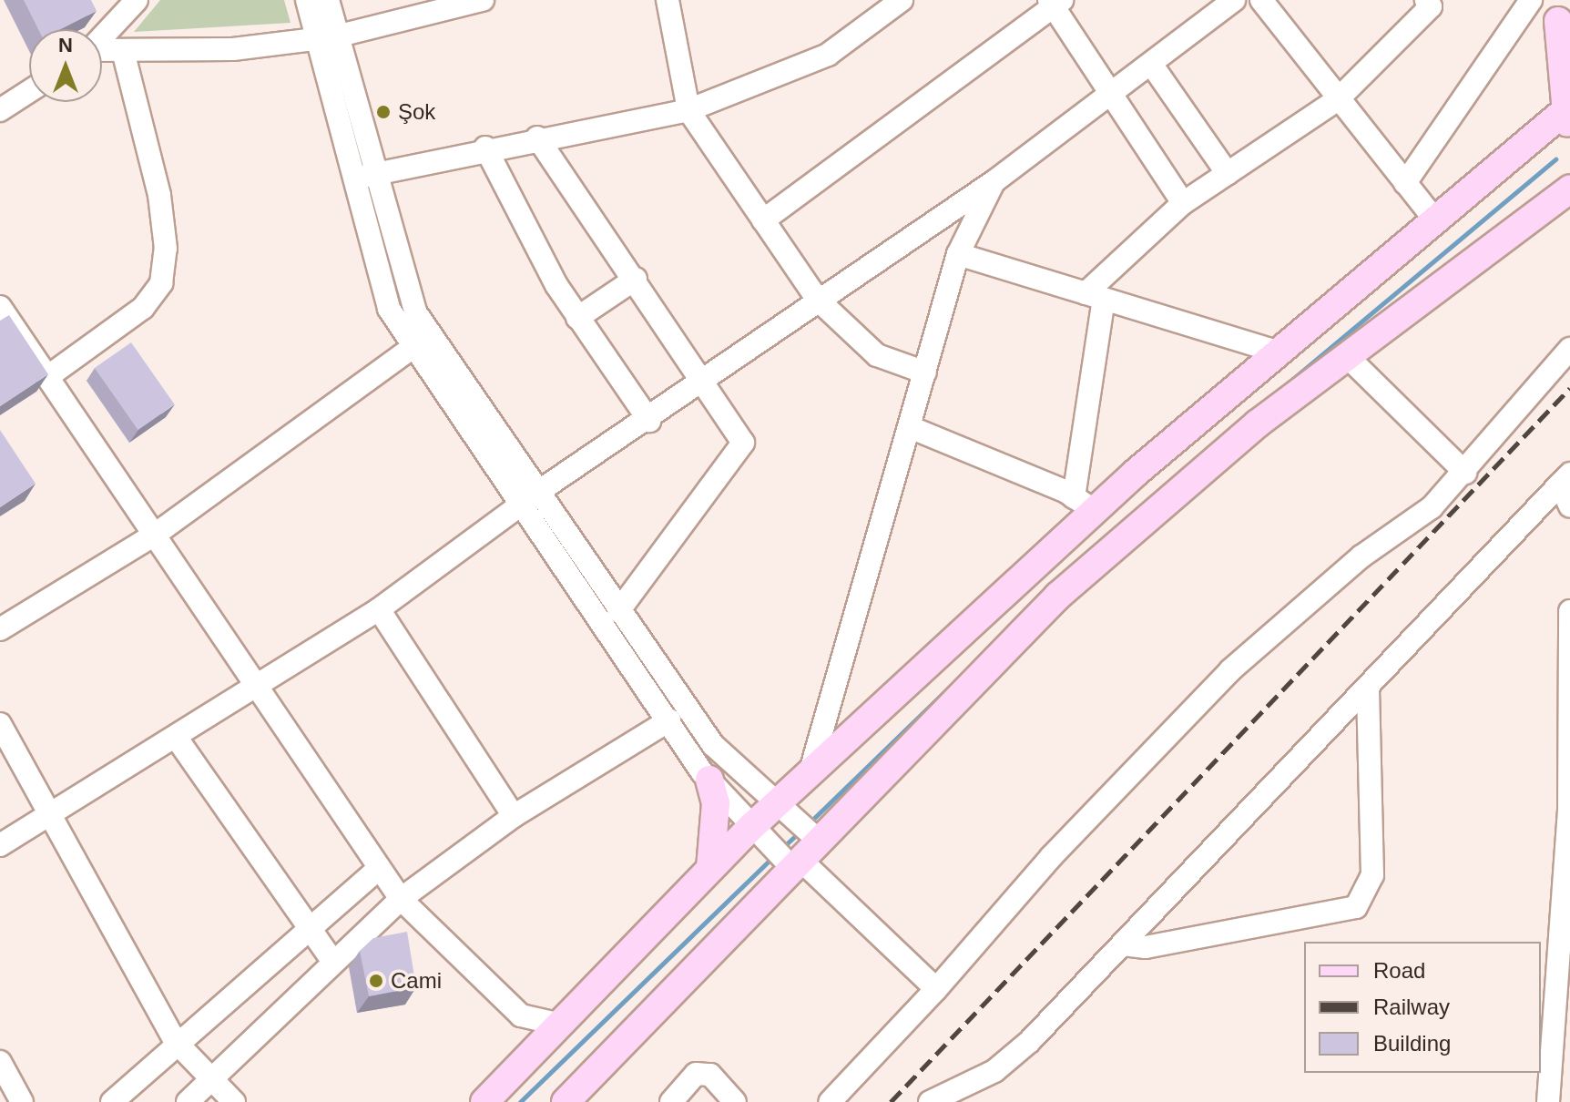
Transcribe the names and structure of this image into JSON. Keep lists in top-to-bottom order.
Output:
{
  "places": ["Şok", "Cami"],
  "legend": ["Road", "Railway", "Building"],
  "north": "top"
}
